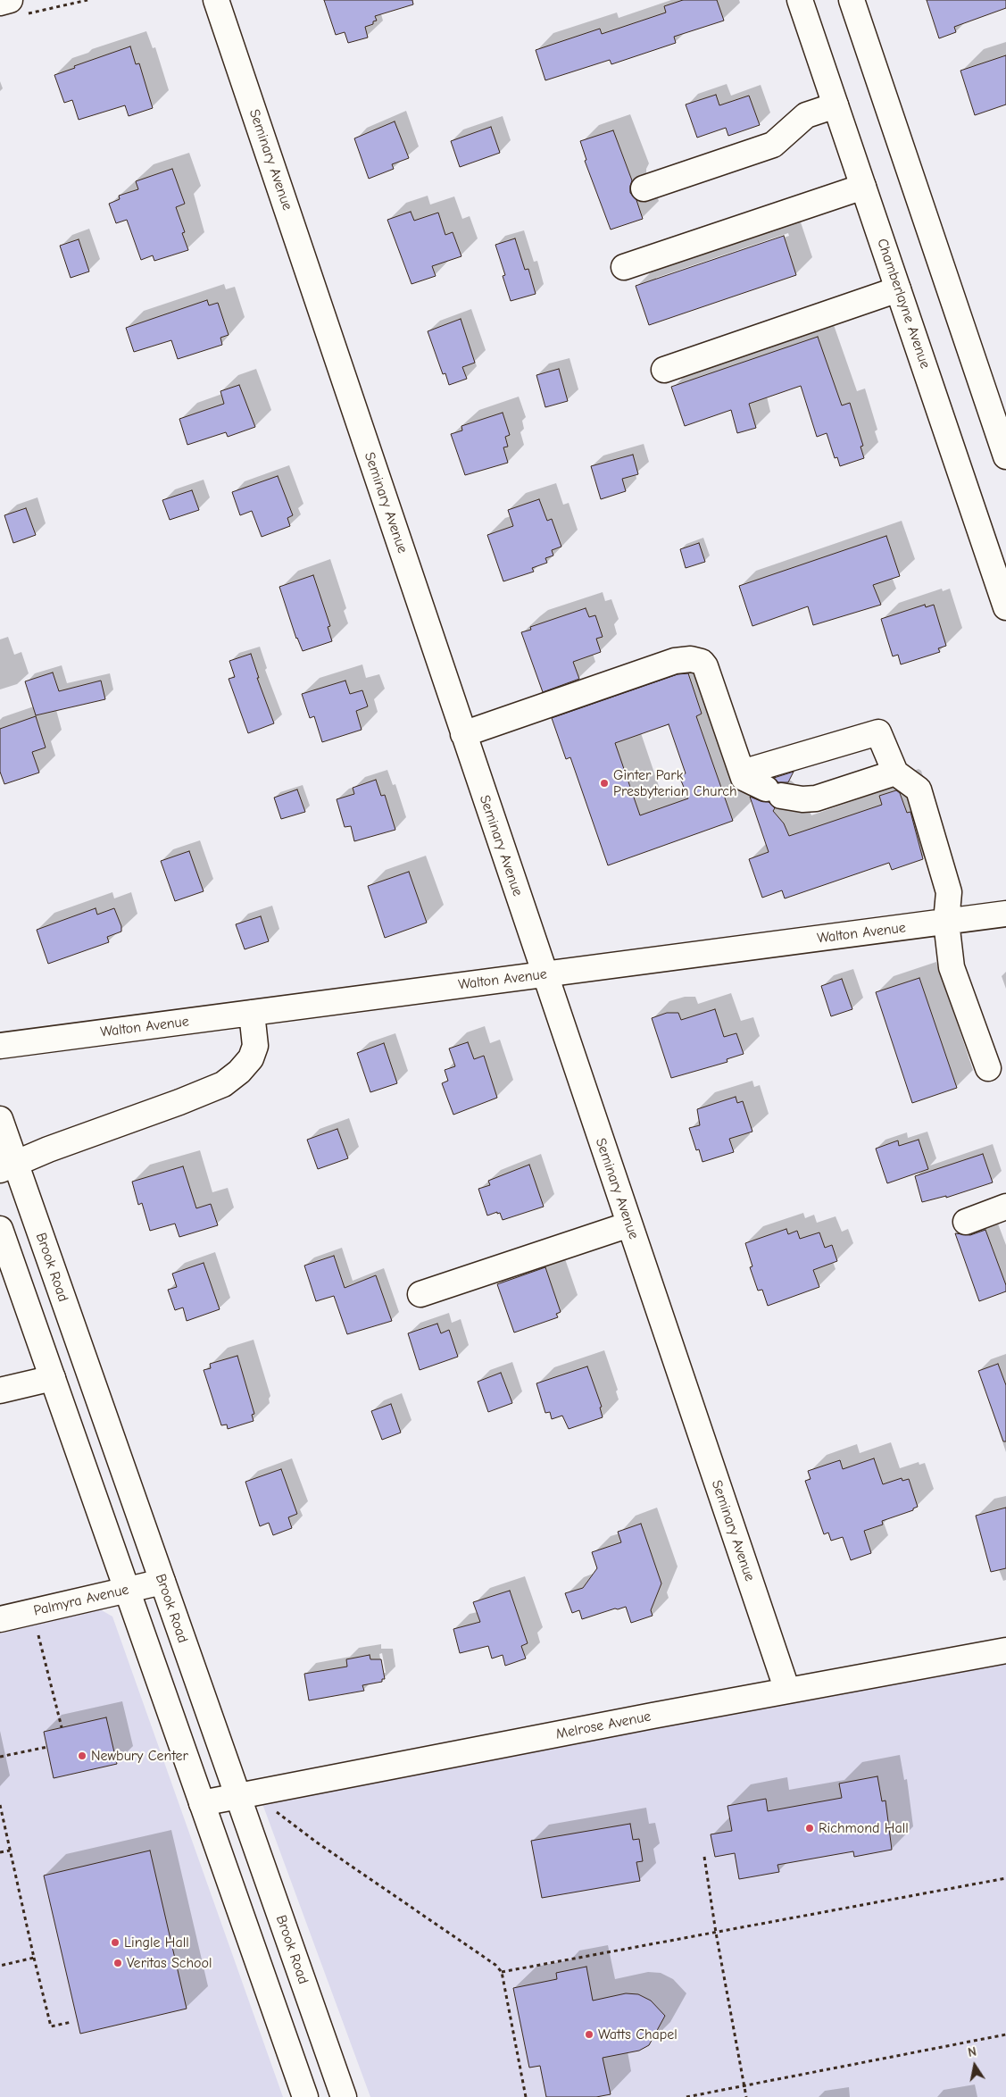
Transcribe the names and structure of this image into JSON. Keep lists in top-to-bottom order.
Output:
{
  "streets": {
    "street": [
      "Seminary Avenue",
      "Chamberlayne Avenue",
      "Walton Avenue",
      "Brook Road",
      "Palmyra Avenue",
      "Melrose Avenue"
    ]
  },
  "crossings": [
    ["Seminary Avenue", "Walton Avenue"],
    ["Seminary Avenue", "Melrose Avenue"],
    ["Brook Road", "Palmyra Avenue"],
    ["Brook Road", "Melrose Avenue"]
  ],
  "places": [
    "Ginter Park Presbyterian Church",
    "Newbury Center",
    "Richmond Hall",
    "Lingle Hall",
    "Veritas School",
    "Watts Chapel"
  ],
  "north": "top"
}
